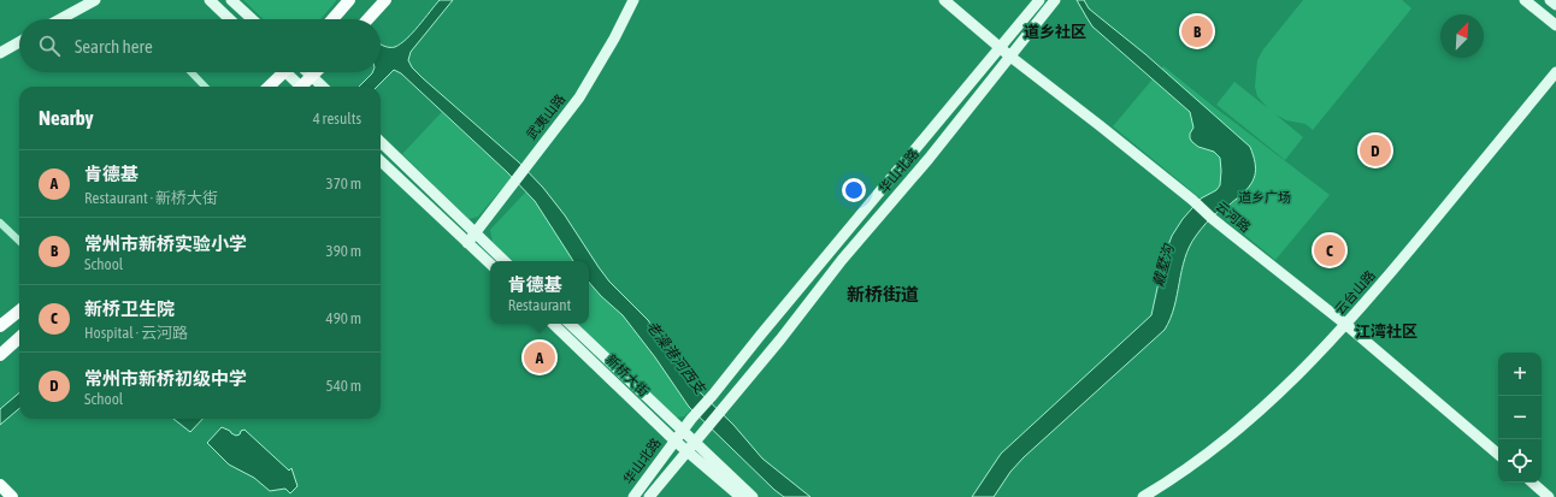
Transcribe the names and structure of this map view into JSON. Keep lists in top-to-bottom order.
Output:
{
  "streets": {
    "street": [
      "武夷山路",
      "华山北路",
      "云河路",
      "云台山路",
      "新桥大街"
    ]
  },
  "crossings": [
    ["华山北路", "云河路"],
    ["华山北路", "新桥大街"],
    ["云河路", "云台山路"]
  ],
  "districts": ["道乡社区", "新桥街道", "江湾社区"],
  "water": ["戴墅沟", "老澡港河西支"],
  "parks": ["道乡广场"],
  "north": "top right",
  "page": {
    "pins": [
      "B",
      "D",
      "C",
      "A"
    ],
    "search": "Search here",
    "heading": ["Nearby", "4 results"],
    "list": [
      {
        "mark": "A",
        "name": "肯德基",
        "note": "Restaurant · 新桥大街",
        "value": "370 m"
      },
      {
        "mark": "B",
        "name": "常州市新桥实验小学",
        "note": "School",
        "value": "390 m"
      },
      {
        "mark": "C",
        "name": "新桥卫生院",
        "note": "Hospital · 云河路",
        "value": "490 m"
      },
      {
        "mark": "D",
        "name": "常州市新桥初级中学",
        "note": "School",
        "value": "540 m"
      }
    ],
    "popup": ["肯德基", "Restaurant"],
    "map_buttons": ["+", "−"]
  }
}
